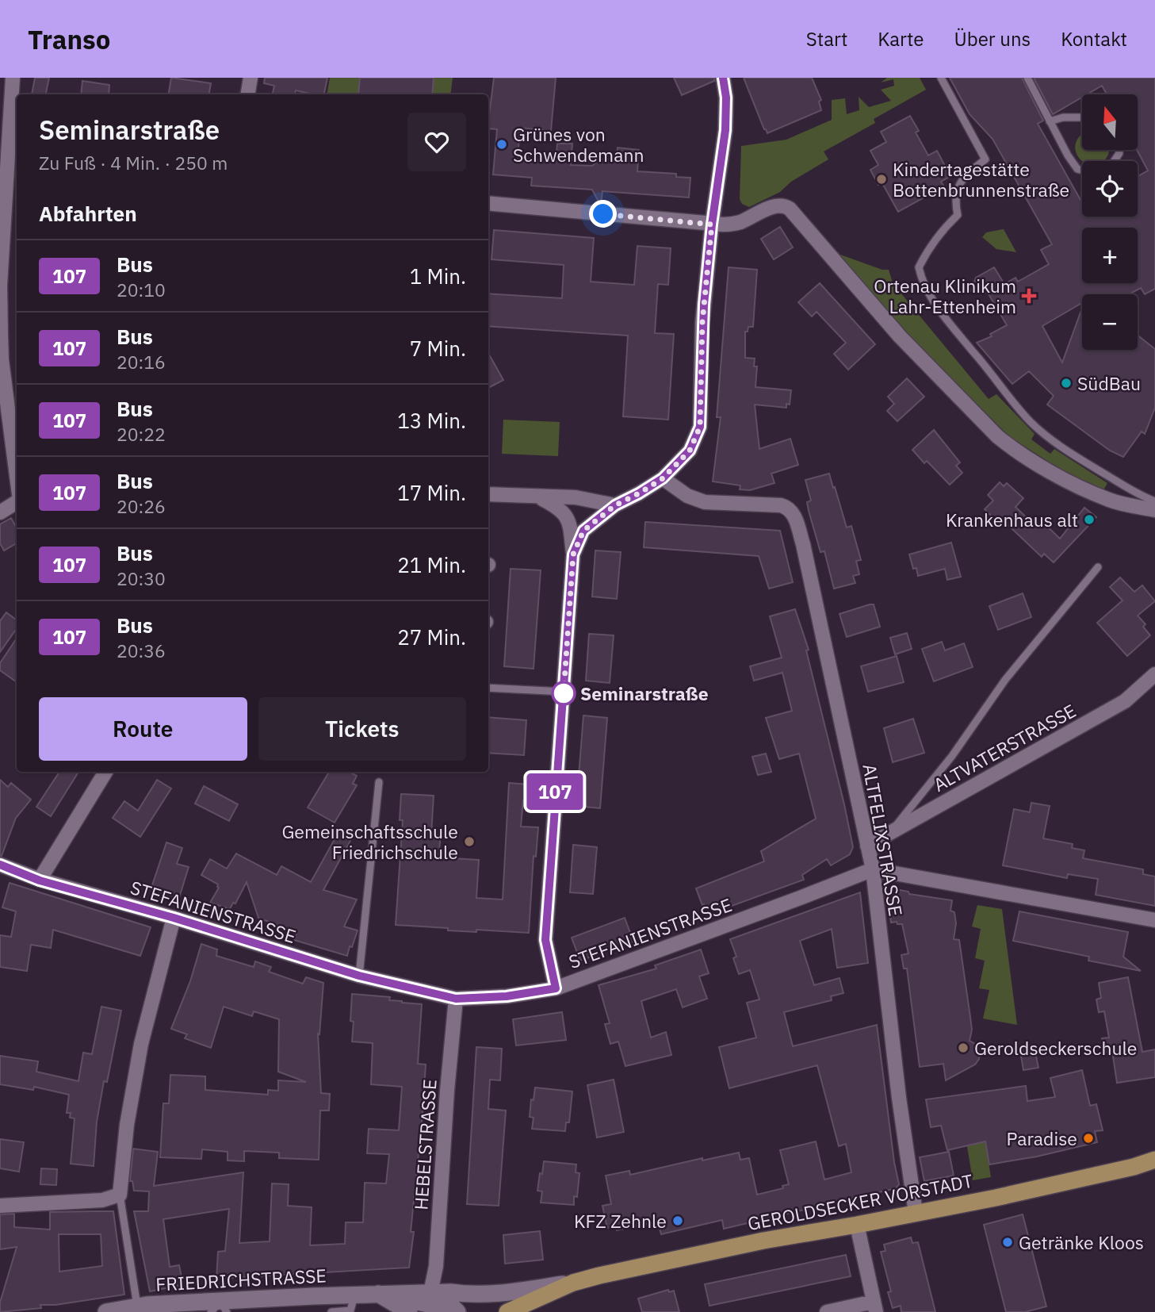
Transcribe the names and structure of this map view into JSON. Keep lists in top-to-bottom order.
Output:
{
  "streets": {
    "main road": ["GEROLDSECKER VORSTADT"],
    "street": [
      "ALTVATERSTRASSE",
      "ALTFELIXSTRASSE",
      "STEFANIENSTRASSE",
      "HEBELSTRASSE",
      "FRIEDRICHSTRASSE"
    ]
  },
  "crossings": [
    ["ALTVATERSTRASSE", "ALTFELIXSTRASSE"],
    ["ALTFELIXSTRASSE", "STEFANIENSTRASSE"],
    ["ALTFELIXSTRASSE", "GEROLDSECKER VORSTADT"],
    ["STEFANIENSTRASSE", "HEBELSTRASSE"],
    ["HEBELSTRASSE", "FRIEDRICHSTRASSE"],
    ["GEROLDSECKER VORSTADT", "FRIEDRICHSTRASSE"]
  ],
  "places": {
    "other": [
      "Grünes von Schwendemann",
      "Kindertagestätte Bottenbrunnenstraße",
      "SüdBau",
      "Krankenhaus alt",
      "Seminarstraße",
      "Gemeinschaftsschule Friedrichschule",
      "Geroldseckerschule",
      "Paradise",
      "KFZ Zehnle",
      "Getränke Kloos"
    ],
    "health": ["Ortenau Klinikum Lahr-Ettenheim"]
  },
  "lines": ["bus line 107"],
  "north": "top",
  "page": {
    "header": "Transo",
    "nav": [
      "Start",
      "Karte",
      "Über uns",
      "Kontakt"
    ],
    "on_map": "107",
    "map_buttons": ["+", "−"],
    "heading": [
      ["Seminarstraße", "Zu Fuß · 4 Min. · 250 m"],
      "Abfahrten"
    ],
    "list": [
      {
        "mark": "107",
        "name": "Bus",
        "note": "20:10",
        "value": "1 Min."
      },
      {
        "mark": "107",
        "name": "Bus",
        "note": "20:16",
        "value": "7 Min."
      },
      {
        "mark": "107",
        "name": "Bus",
        "note": "20:22",
        "value": "13 Min."
      },
      {
        "mark": "107",
        "name": "Bus",
        "note": "20:26",
        "value": "17 Min."
      },
      {
        "mark": "107",
        "name": "Bus",
        "note": "20:30",
        "value": "21 Min."
      },
      {
        "mark": "107",
        "name": "Bus",
        "note": "20:36",
        "value": "27 Min."
      }
    ],
    "buttons": ["Route", "Tickets"]
  }
}
